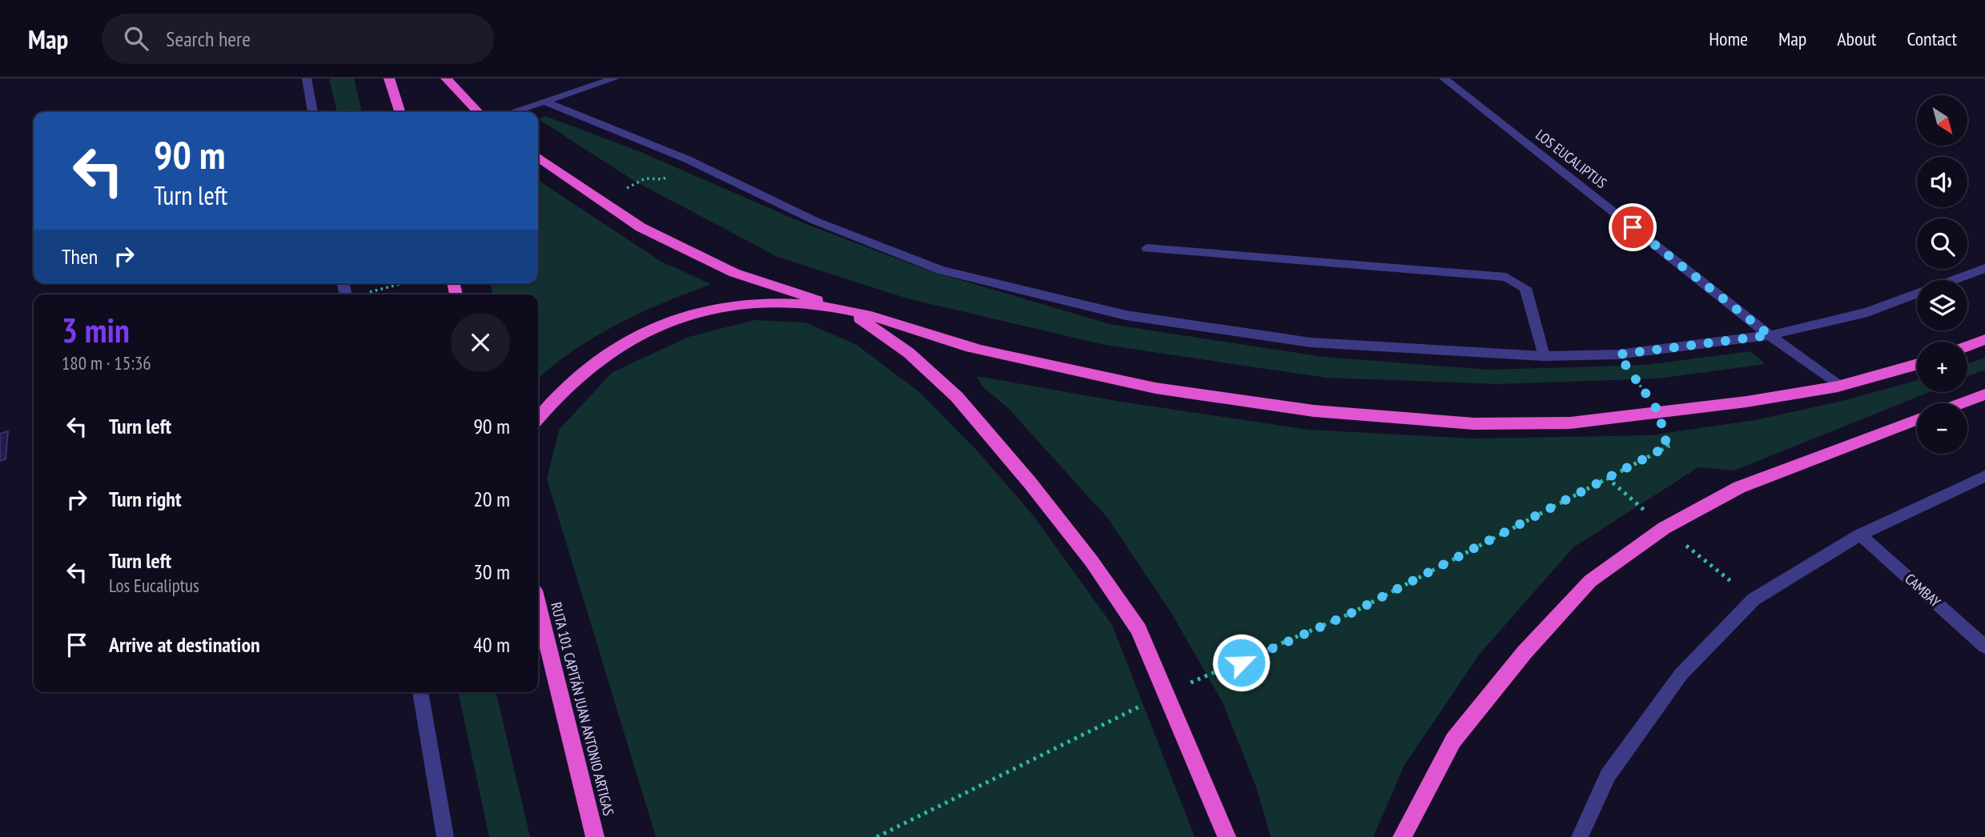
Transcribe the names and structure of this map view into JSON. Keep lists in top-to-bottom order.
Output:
{
  "streets": {
    "highway": ["RUTA 101 CAPITÁN JUAN ANTONIO ARTIGAS"],
    "street": ["LOS EUCALIPTUS", "CAMBAY"]
  },
  "north": "bottom right",
  "page": {
    "header": "Map",
    "search": "Search here",
    "nav": [
      "Home",
      "Map",
      "About",
      "Contact"
    ],
    "map_buttons": ["+", "−"],
    "turn": ["90 m", "Turn left"],
    "then": "Then",
    "heading": ["3 min", "180 m · 15:36"],
    "list": [
      {
        "name": "Turn left",
        "value": "90 m"
      },
      {
        "name": "Turn right",
        "value": "20 m"
      },
      {
        "name": "Turn left",
        "note": "Los Eucaliptus",
        "value": "30 m"
      },
      {
        "name": "Arrive at destination",
        "value": "40 m"
      }
    ]
  }
}
